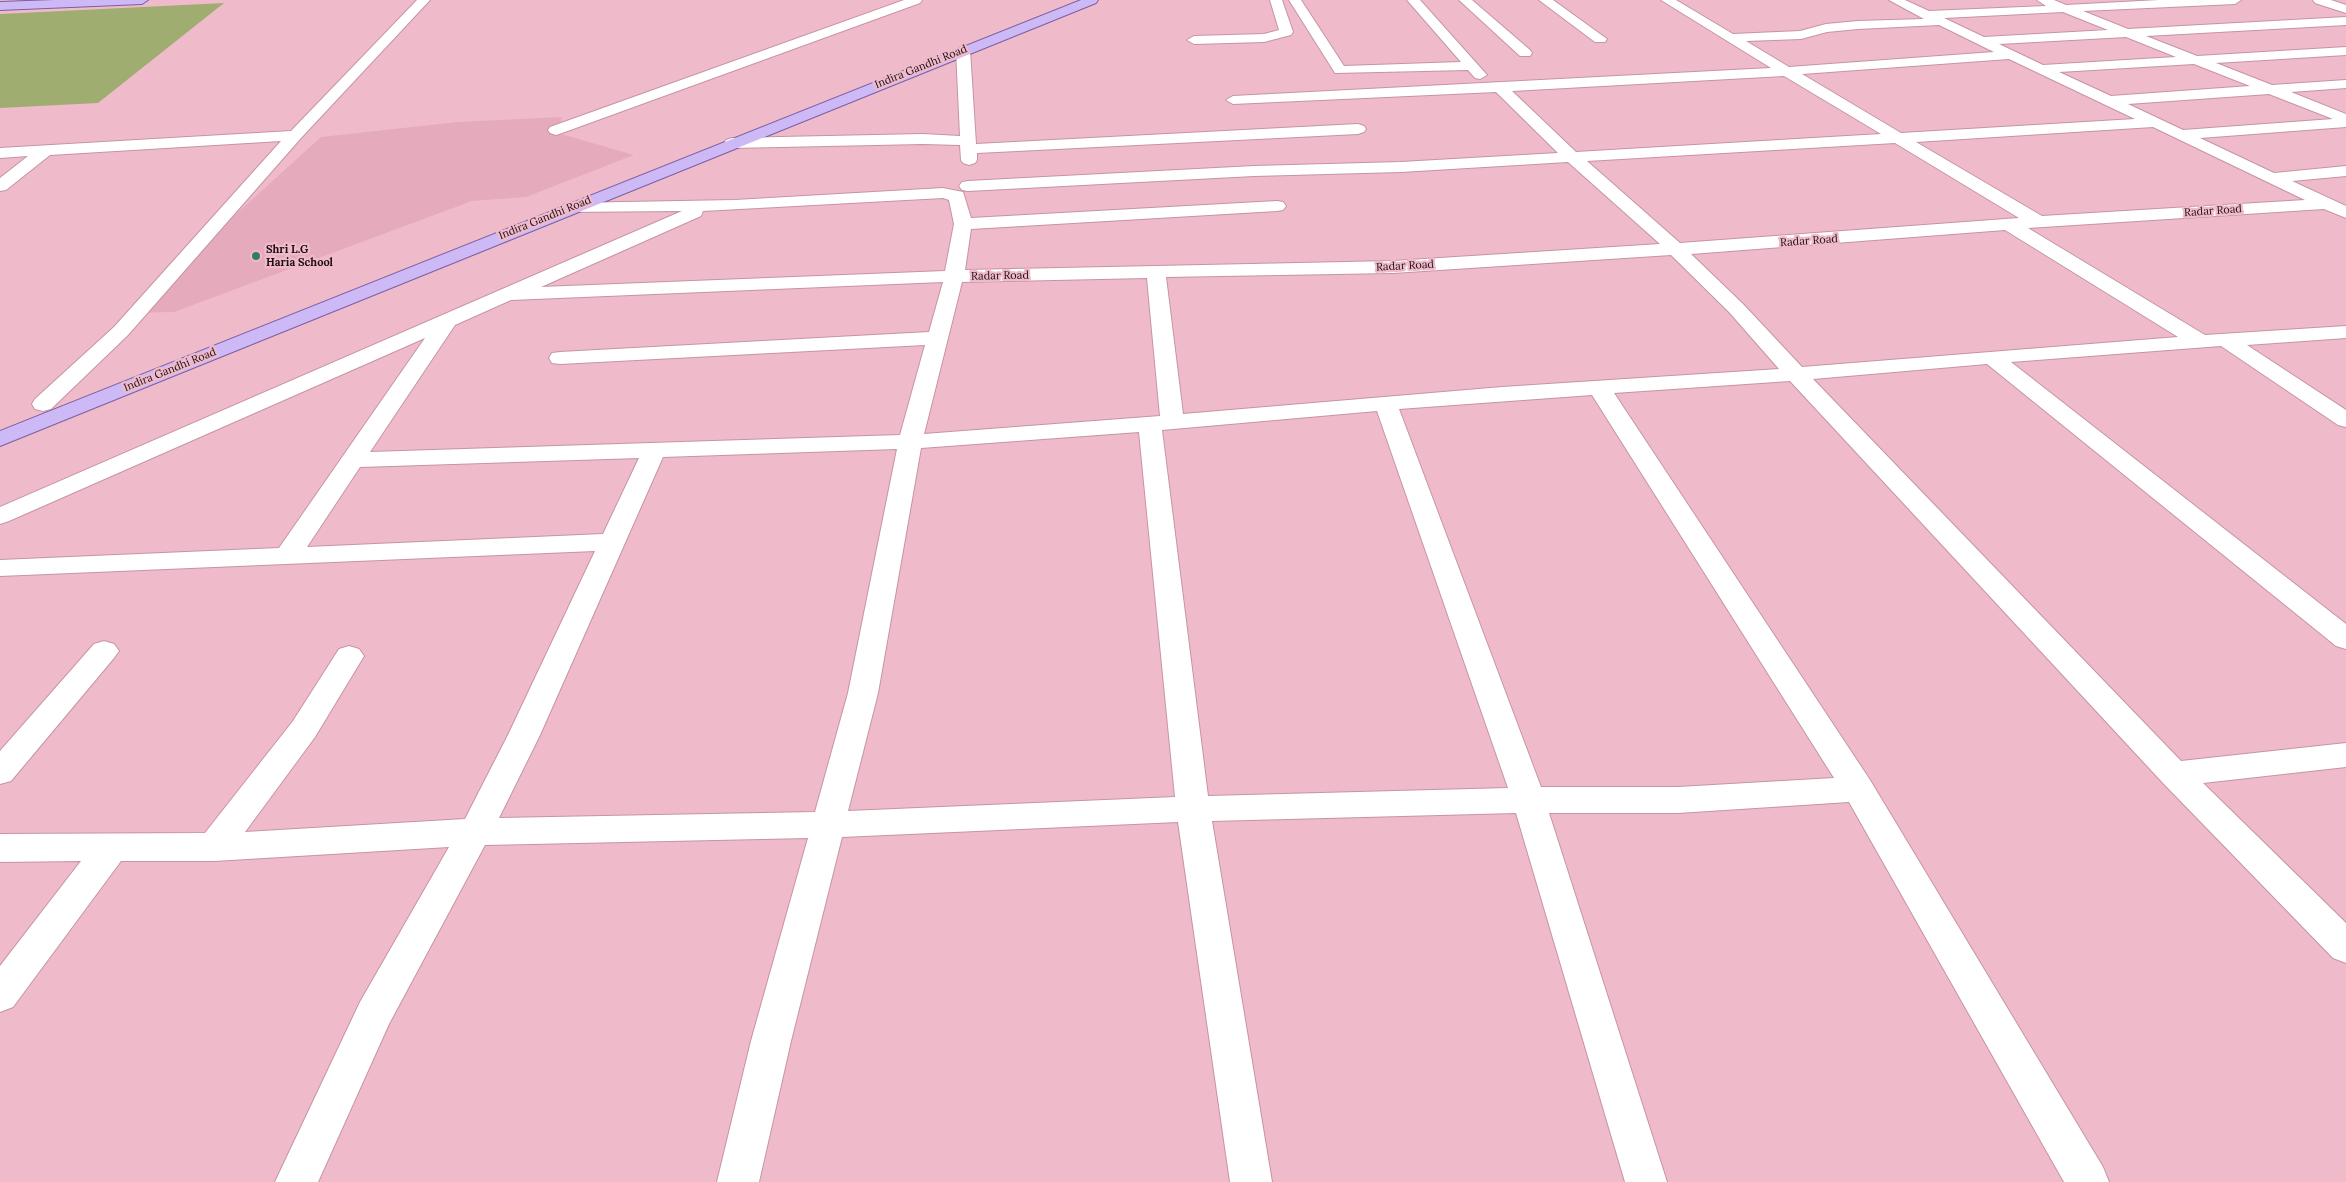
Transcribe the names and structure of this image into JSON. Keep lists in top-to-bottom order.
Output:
{
  "streets": {
    "main road": ["Indira Gandhi Road"],
    "street": ["Radar Road"]
  },
  "crossings": [
    ["Indira Gandhi Road", "Radar Road"]
  ],
  "places": ["Shri L.G Haria School"]
}
